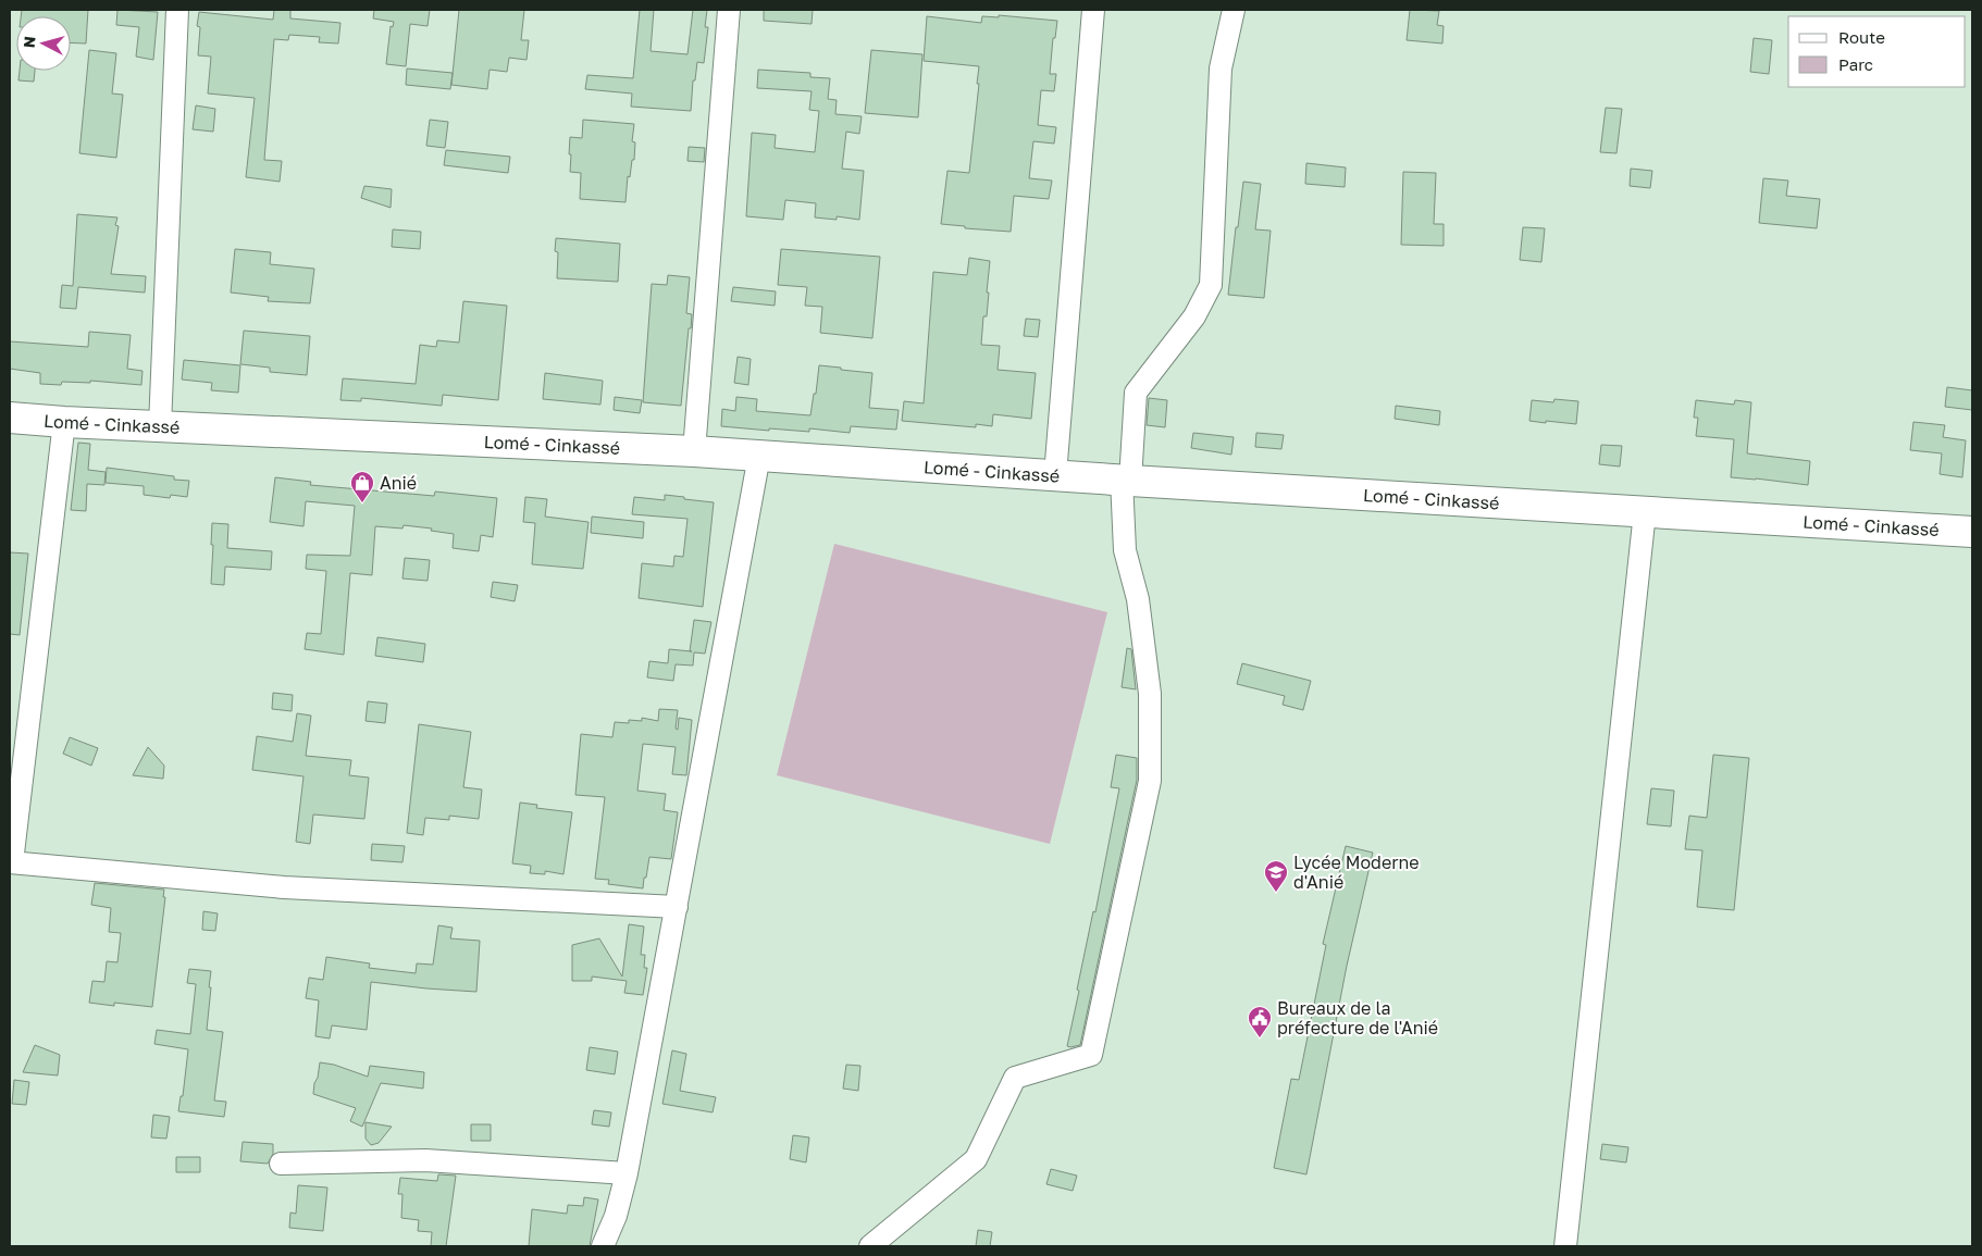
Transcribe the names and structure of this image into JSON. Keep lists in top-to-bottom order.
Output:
{
  "streets": {
    "highway": ["Lomé - Cinkassé"]
  },
  "places": {
    "shop": ["Anié"],
    "school or university": ["Lycée Moderne d'Anié"],
    "public building": ["Bureaux de la préfecture de l'Anié"]
  },
  "legend": ["Route", "Parc"],
  "north": "left"
}
